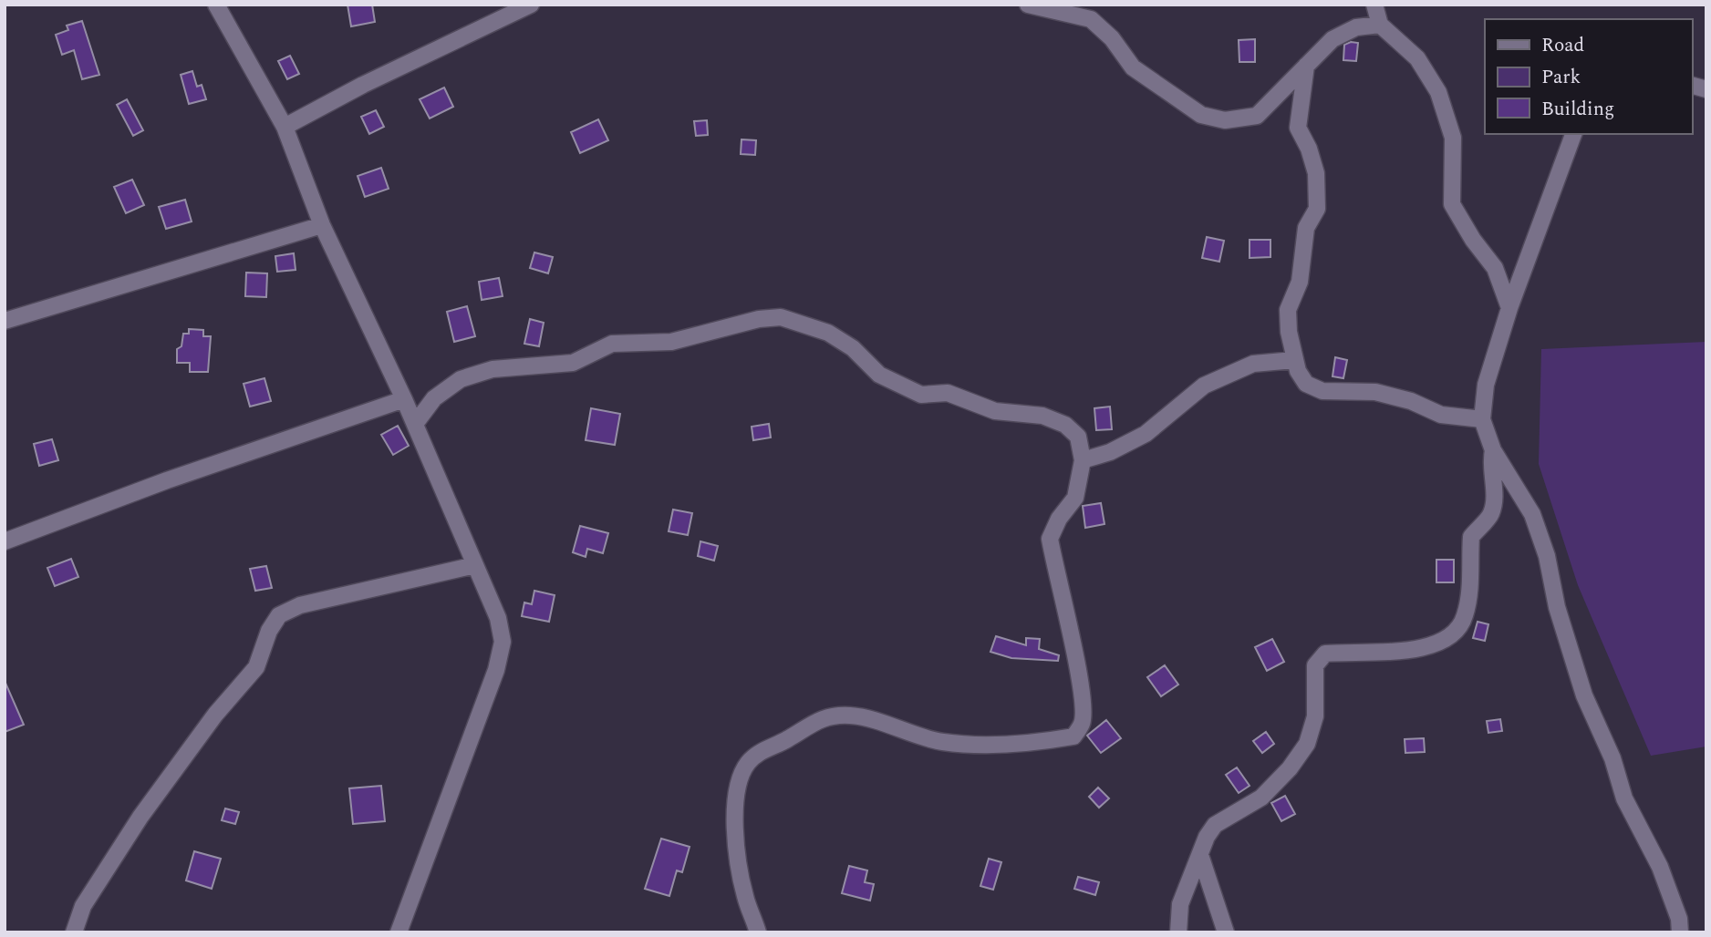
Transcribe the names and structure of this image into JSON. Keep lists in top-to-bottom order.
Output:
{
  "legend": ["Road", "Park", "Building"]
}
